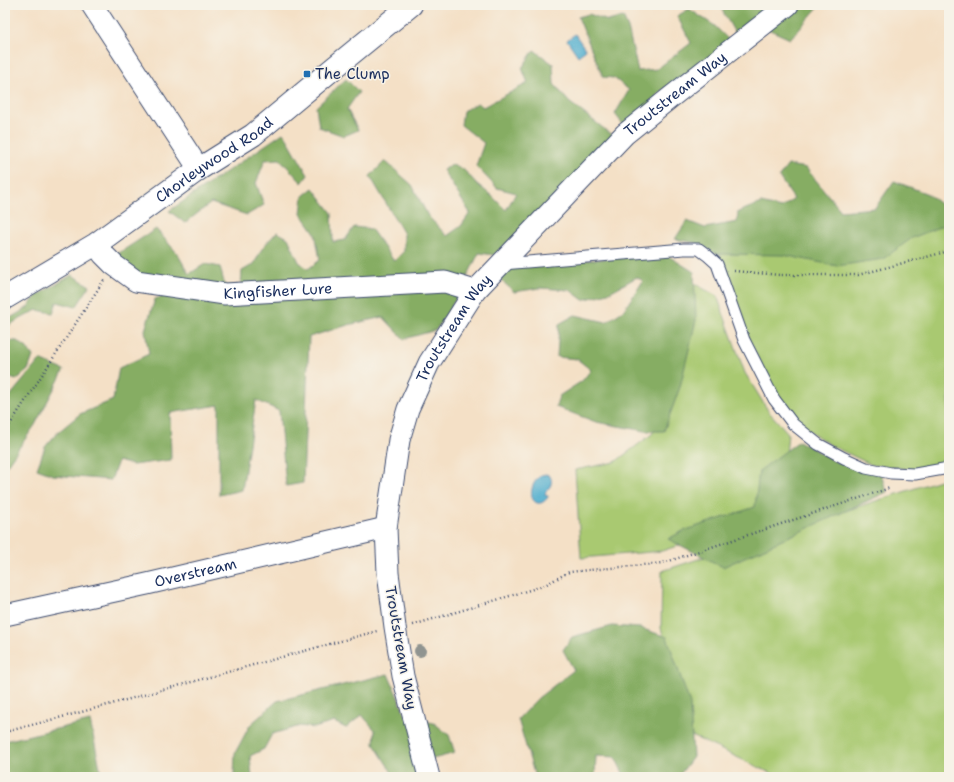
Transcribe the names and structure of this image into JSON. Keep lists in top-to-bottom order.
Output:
{
  "streets": {
    "main road": ["Chorleywood Road"],
    "street": ["Troutstream Way", "Kingfisher Lure", "Overstream"]
  },
  "crossings": [
    ["Troutstream Way", "Kingfisher Lure"],
    ["Troutstream Way", "Overstream"],
    ["Chorleywood Road", "Kingfisher Lure"]
  ],
  "places": {
    "transit": ["The Clump"]
  }
}
